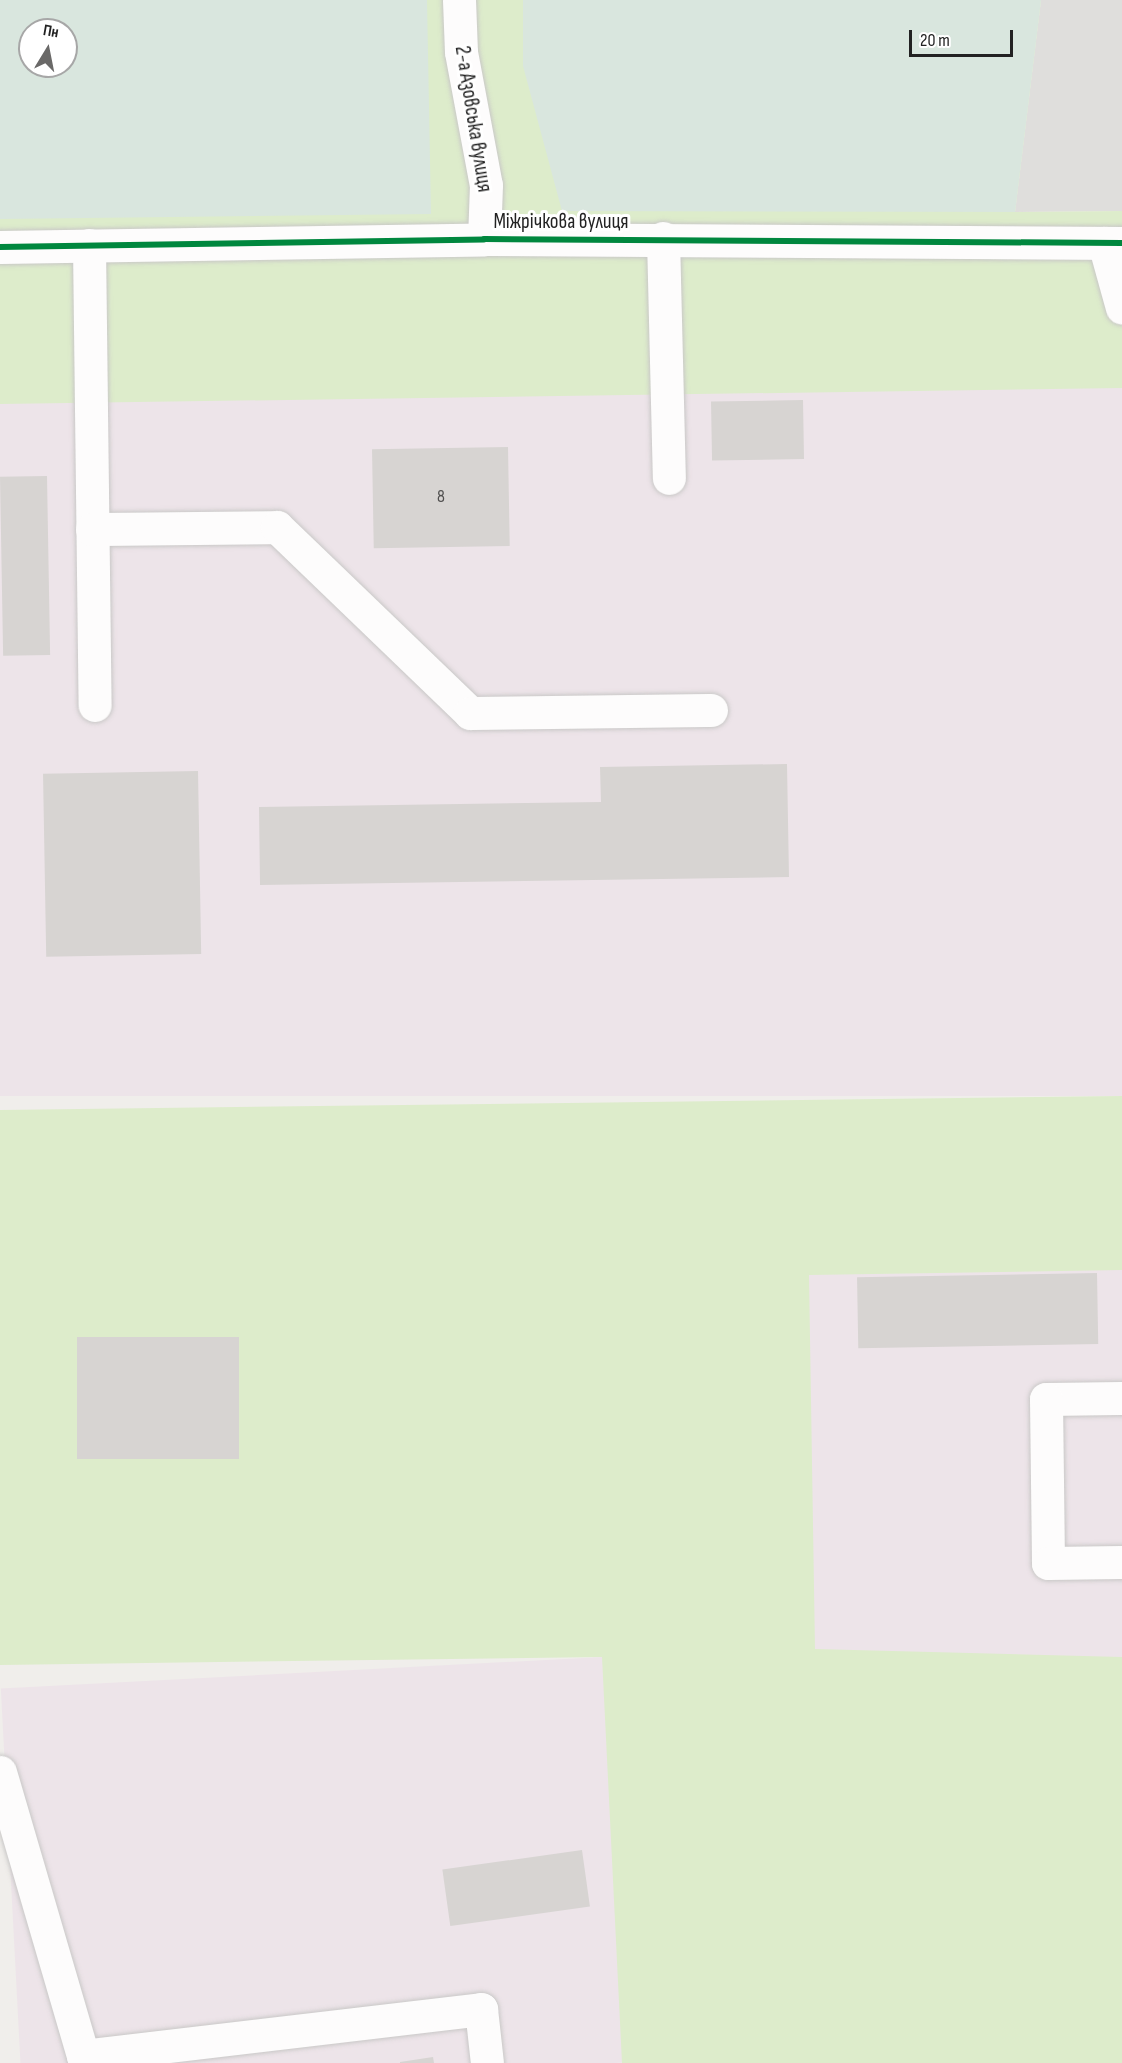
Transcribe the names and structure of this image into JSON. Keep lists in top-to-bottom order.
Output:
{
  "streets": {
    "street": ["2-а Азовська вулиця", "Міжрічкова вулиця"]
  },
  "crossings": [
    ["2-а Азовська вулиця", "Міжрічкова вулиця"]
  ],
  "house_numbers": ["8"],
  "scale_bar": "20 m",
  "north": "top"
}
